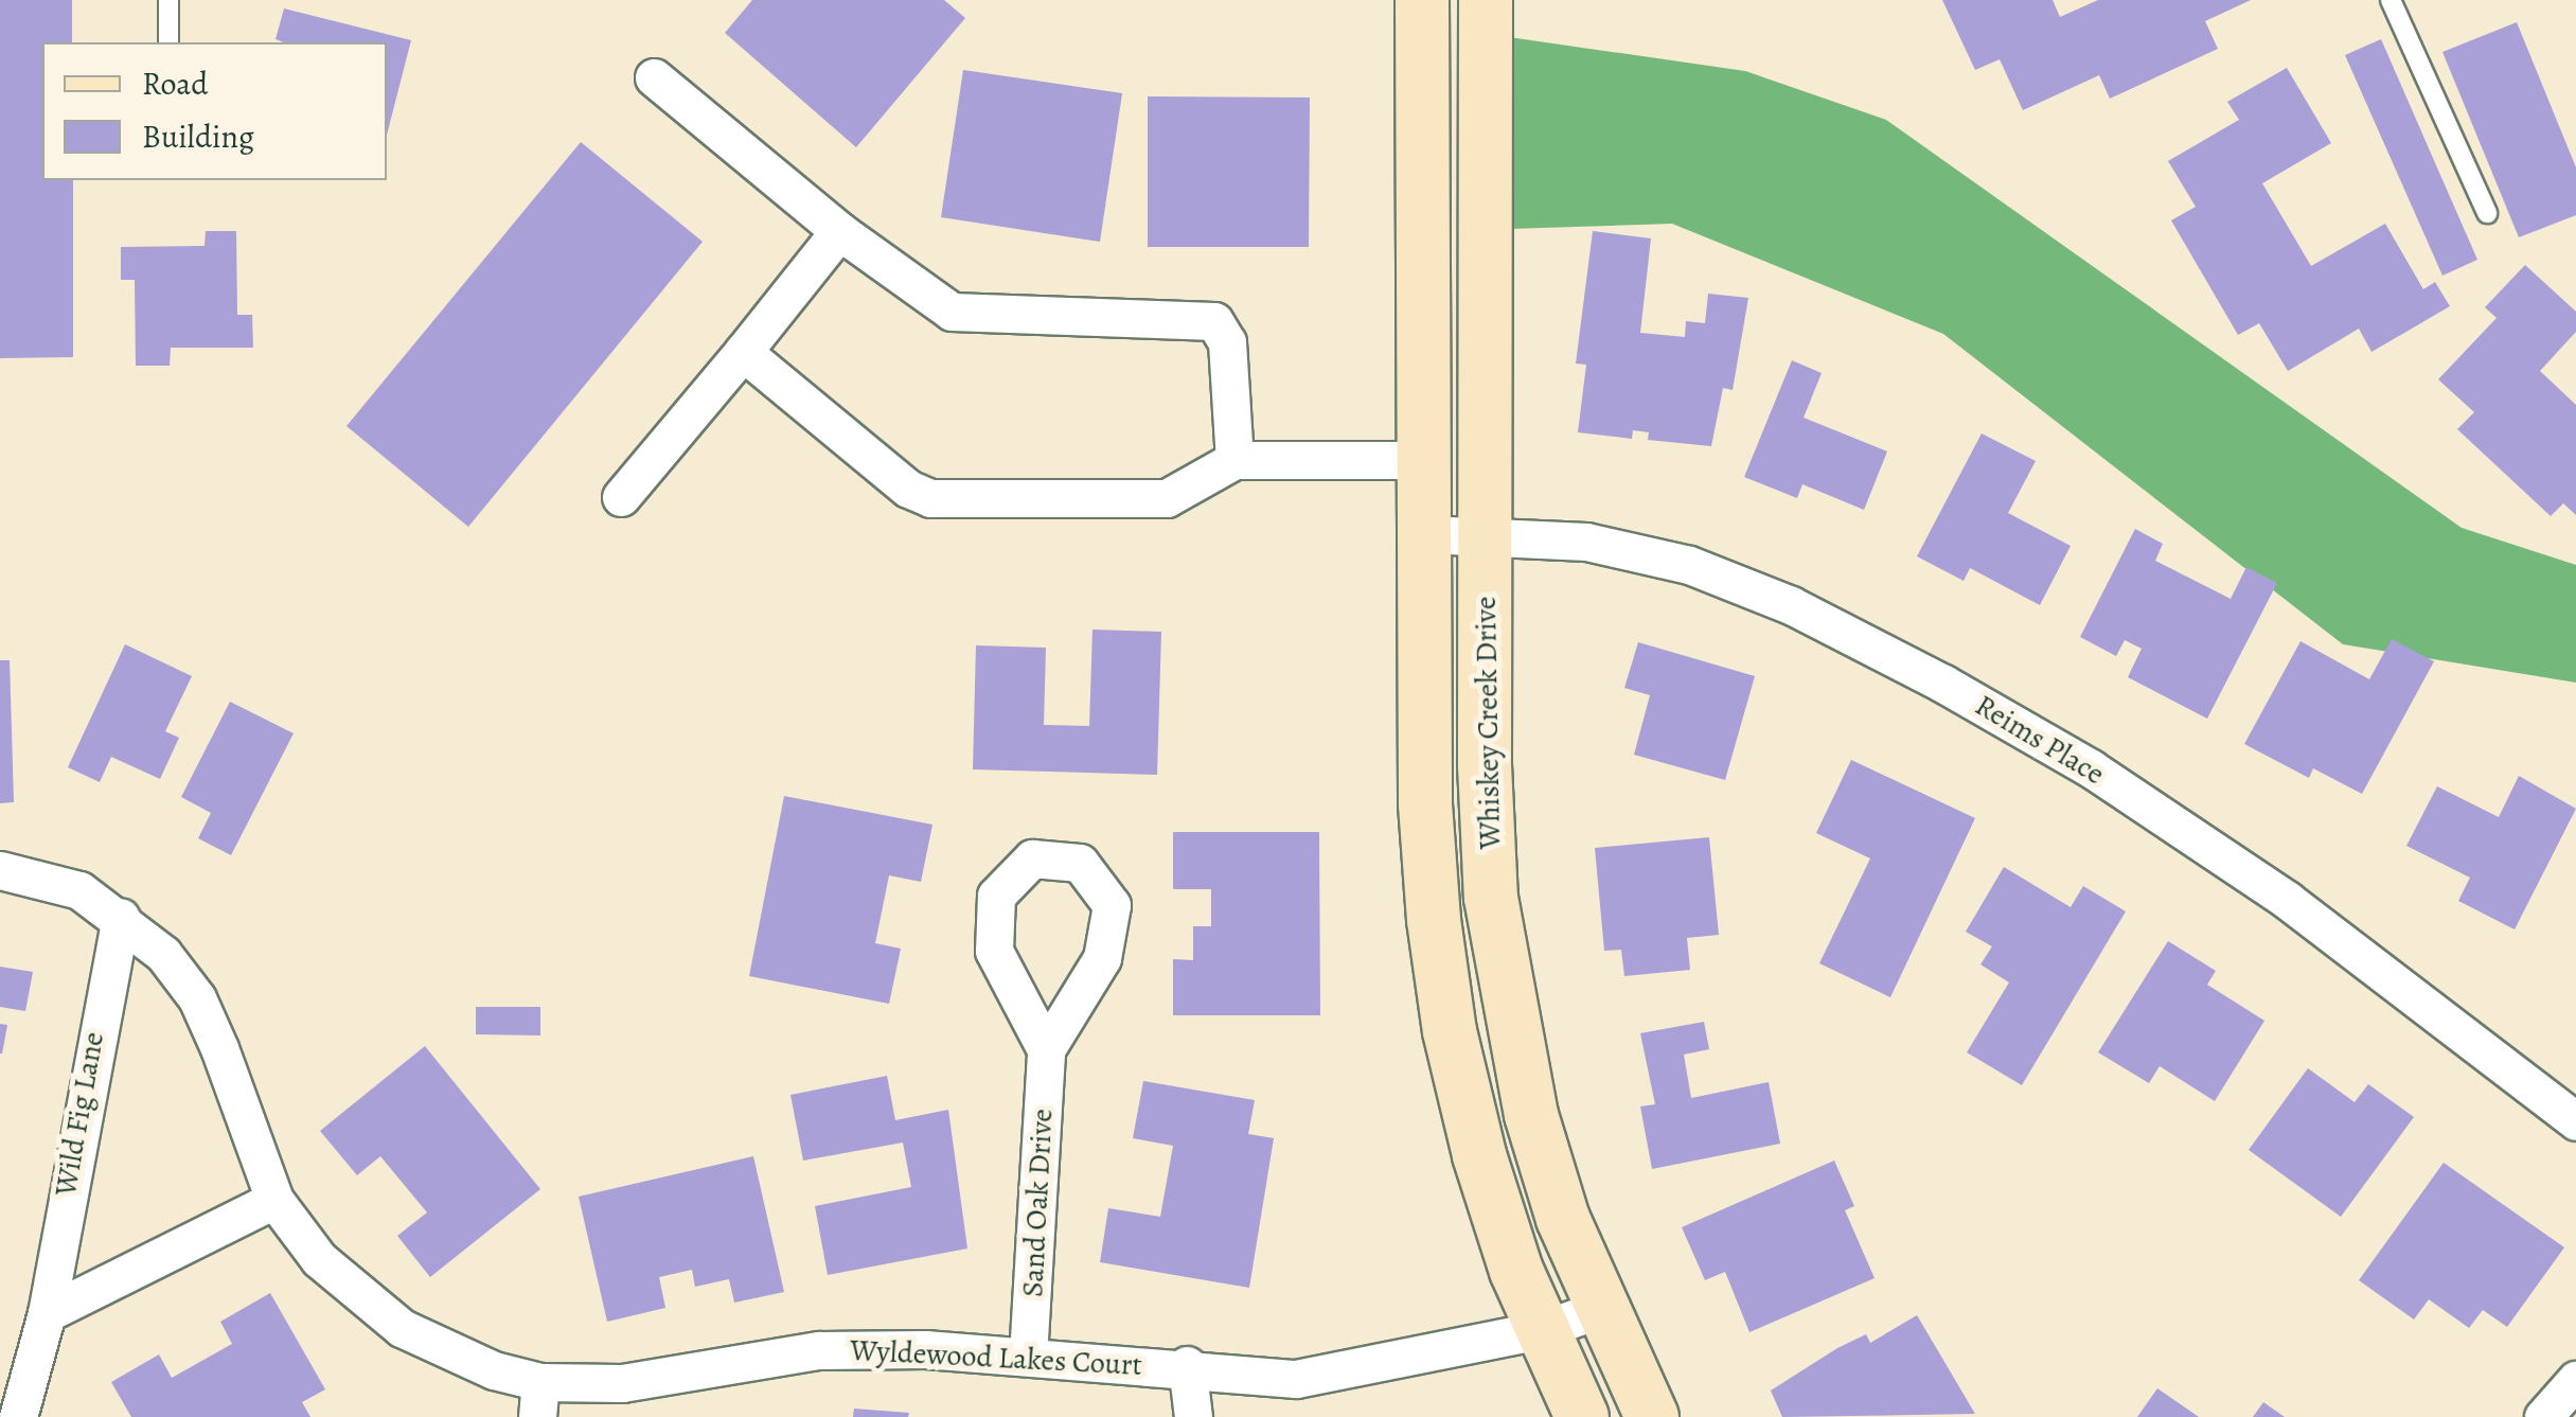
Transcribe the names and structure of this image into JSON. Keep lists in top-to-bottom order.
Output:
{
  "streets": {
    "street": [
      "Whiskey Creek Drive",
      "Reims Place",
      "Wild Fig Lane",
      "Sand Oak Drive",
      "Wyldewood Lakes Court"
    ]
  },
  "crossings": [
    ["Whiskey Creek Drive", "Reims Place"],
    ["Whiskey Creek Drive", "Wyldewood Lakes Court"],
    ["Wild Fig Lane", "Wyldewood Lakes Court"],
    ["Sand Oak Drive", "Wyldewood Lakes Court"]
  ],
  "legend": ["Road", "Building"]
}
